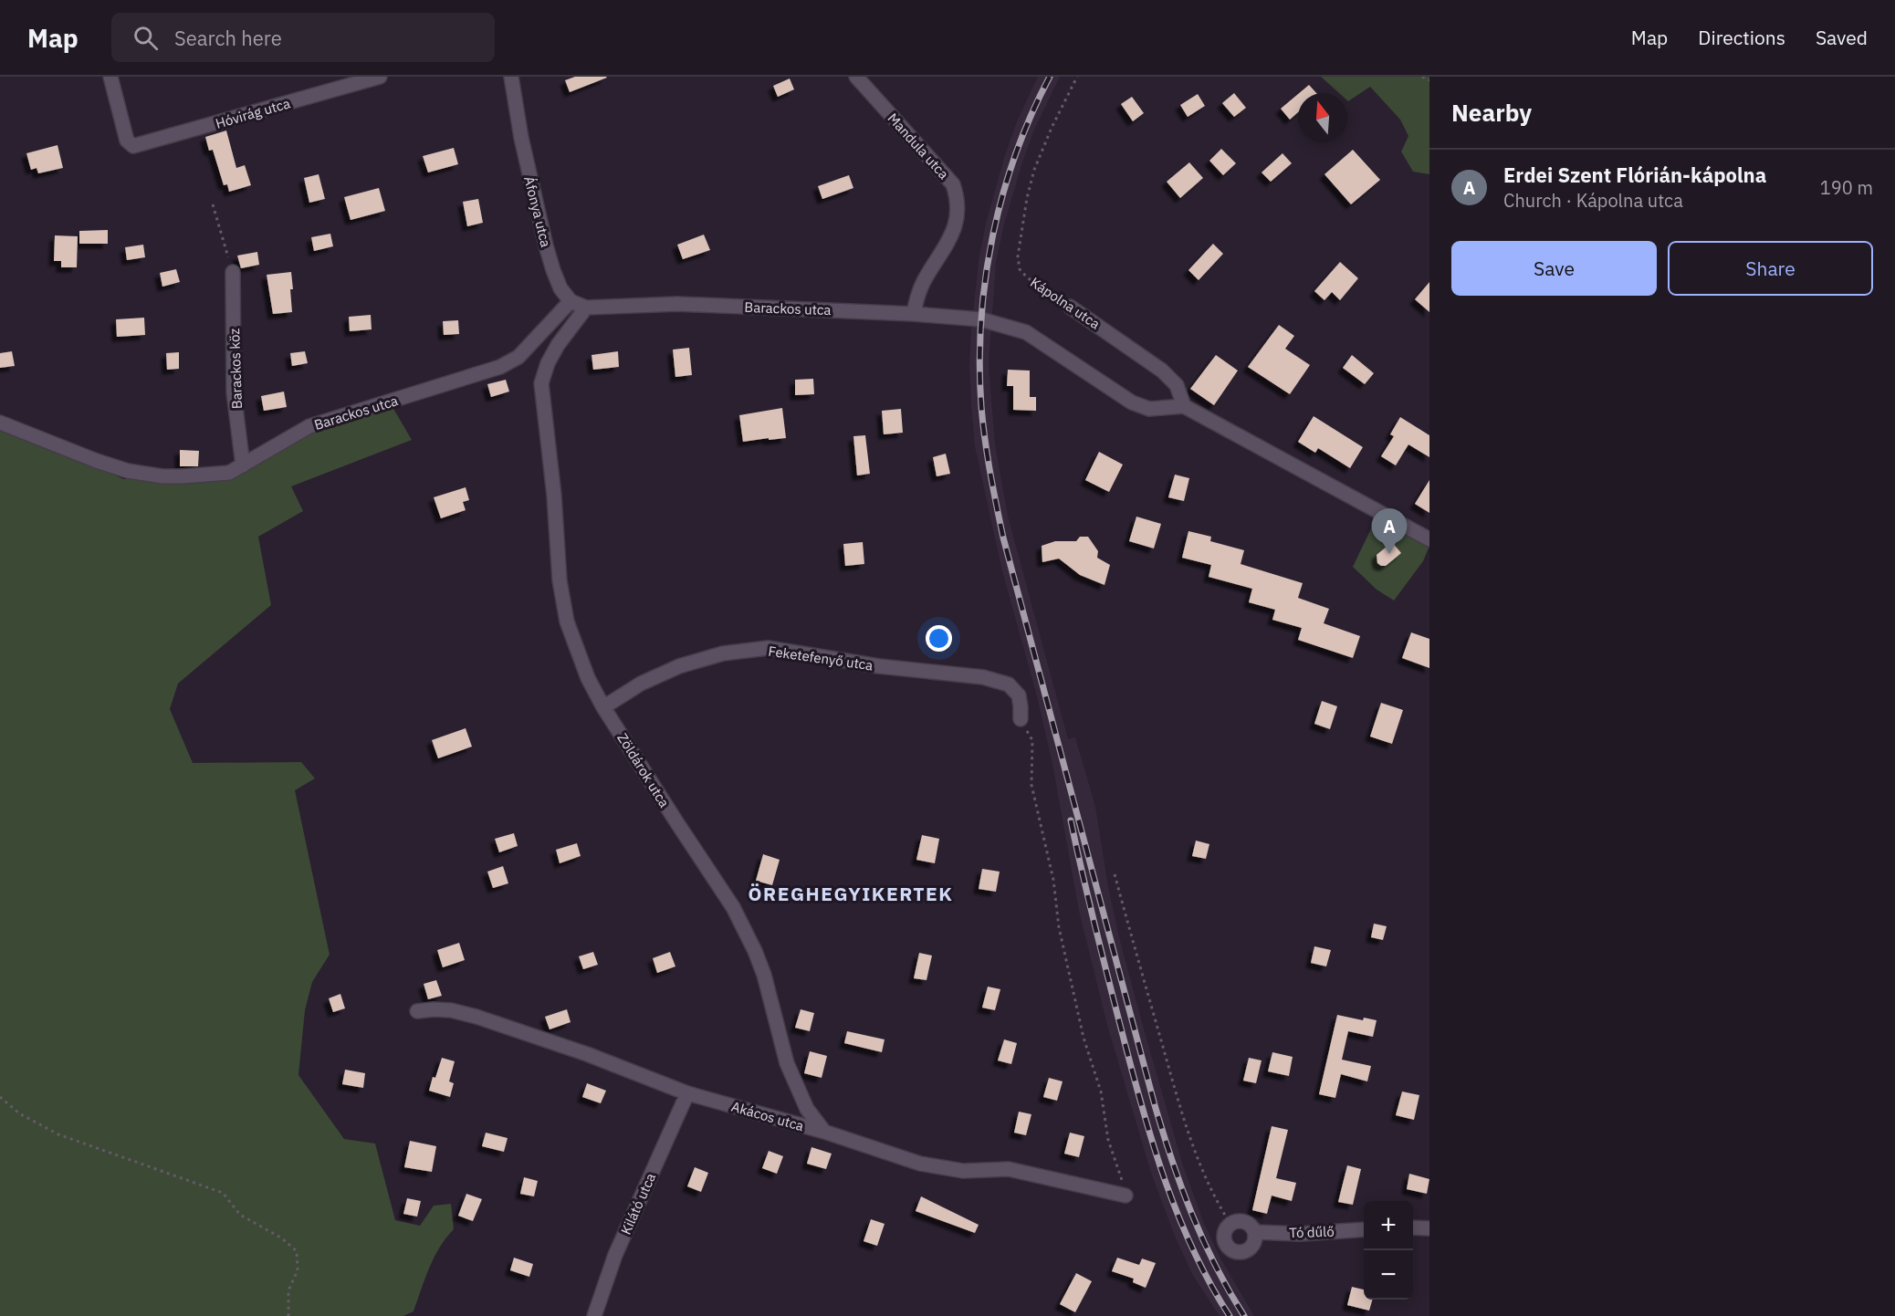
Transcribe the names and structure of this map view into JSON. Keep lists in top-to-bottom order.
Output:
{
  "streets": {
    "street": [
      "Hóvirág utca",
      "Mandula utca",
      "Áfonya utca",
      "Kápolna utca",
      "Barackos utca",
      "Barackos köz",
      "Feketefenyő utca",
      "Zöldárok utca",
      "Akácos utca",
      "Kilátó utca",
      "Tó dűlő"
    ]
  },
  "crossings": [
    ["Mandula utca", "Barackos utca"],
    ["Áfonya utca", "Barackos utca"],
    ["Barackos utca", "Barackos köz"],
    ["Barackos utca", "Zöldárok utca"],
    ["Feketefenyő utca", "Zöldárok utca"],
    ["Zöldárok utca", "Akácos utca"],
    ["Akácos utca", "Kilátó utca"]
  ],
  "districts": ["ÖREGHEGYIKERTEK"],
  "north": "top",
  "page": {
    "header": "Map",
    "search": "Search here",
    "nav": ["Map", "Directions", "Saved"],
    "heading": "Nearby",
    "list": [
      {
        "mark": "A",
        "name": "Erdei Szent Flórián-kápolna",
        "note": "Church · Kápolna utca",
        "value": "190 m"
      }
    ],
    "buttons": ["Save", "Share"],
    "pins": "A",
    "map_buttons": ["+", "−"]
  }
}
